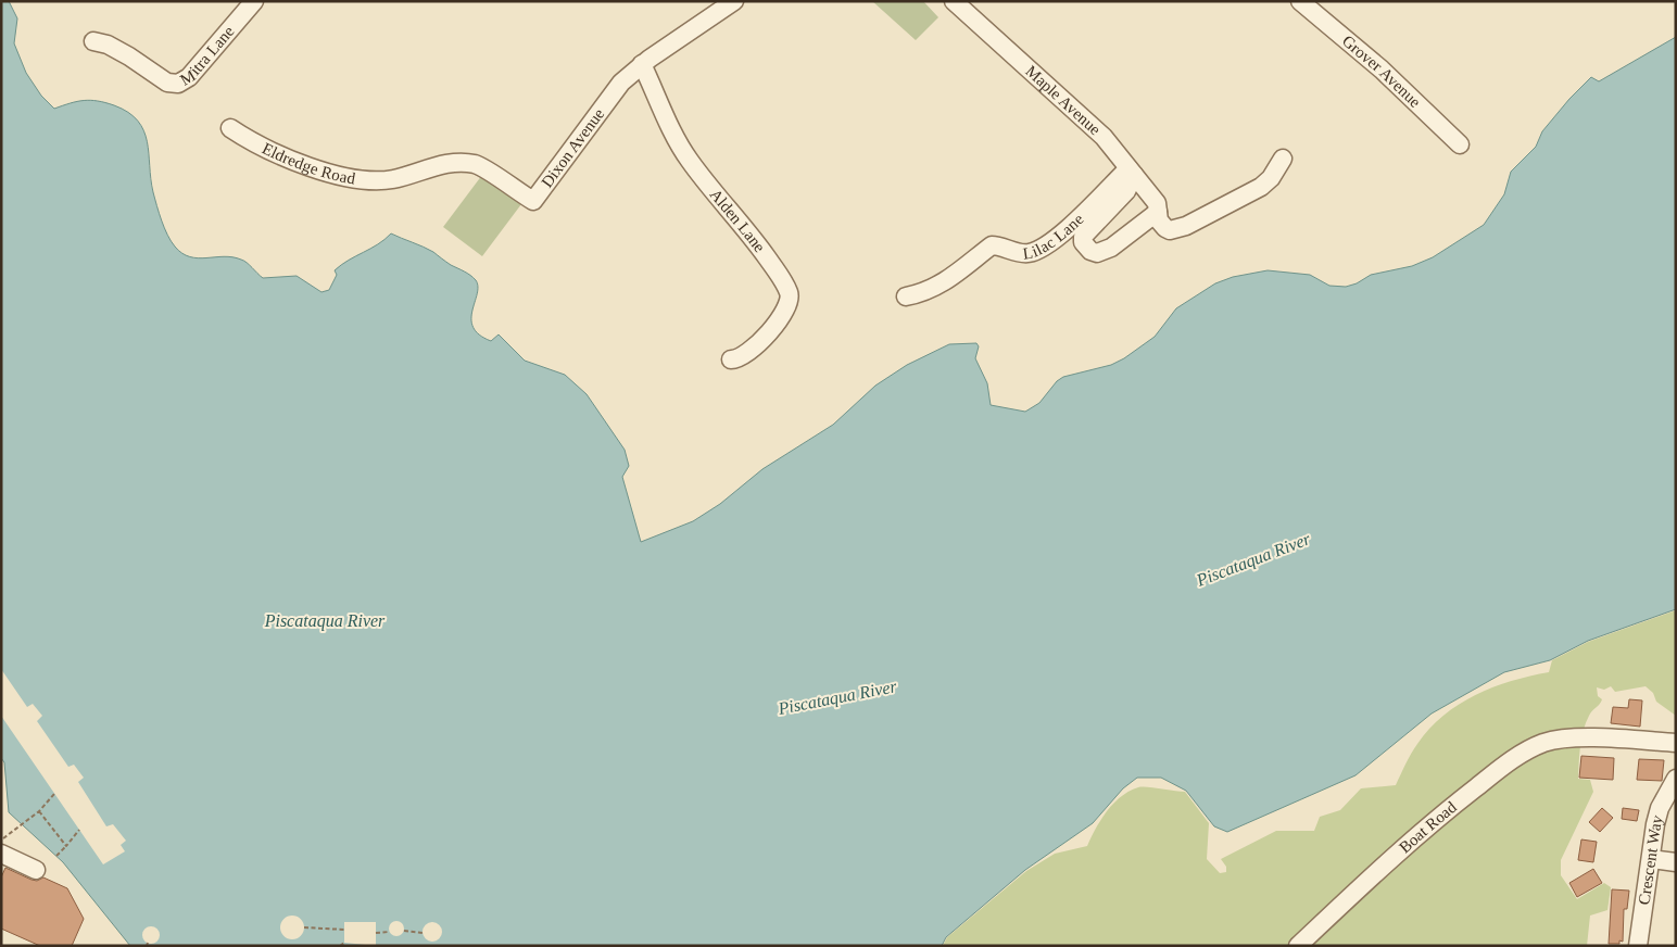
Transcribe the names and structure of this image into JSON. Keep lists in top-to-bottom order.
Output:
{
  "streets": {
    "street": [
      "Mitra Lane",
      "Grover Avenue",
      "Maple Avenue",
      "Dixon Avenue",
      "Eldredge Road",
      "Alden Lane",
      "Lilac Lane",
      "Boat Road",
      "Crescent Way"
    ]
  },
  "crossings": [
    ["Maple Avenue", "Lilac Lane"],
    ["Dixon Avenue", "Eldredge Road"],
    ["Dixon Avenue", "Alden Lane"]
  ],
  "water": ["Piscataqua River"]
}
